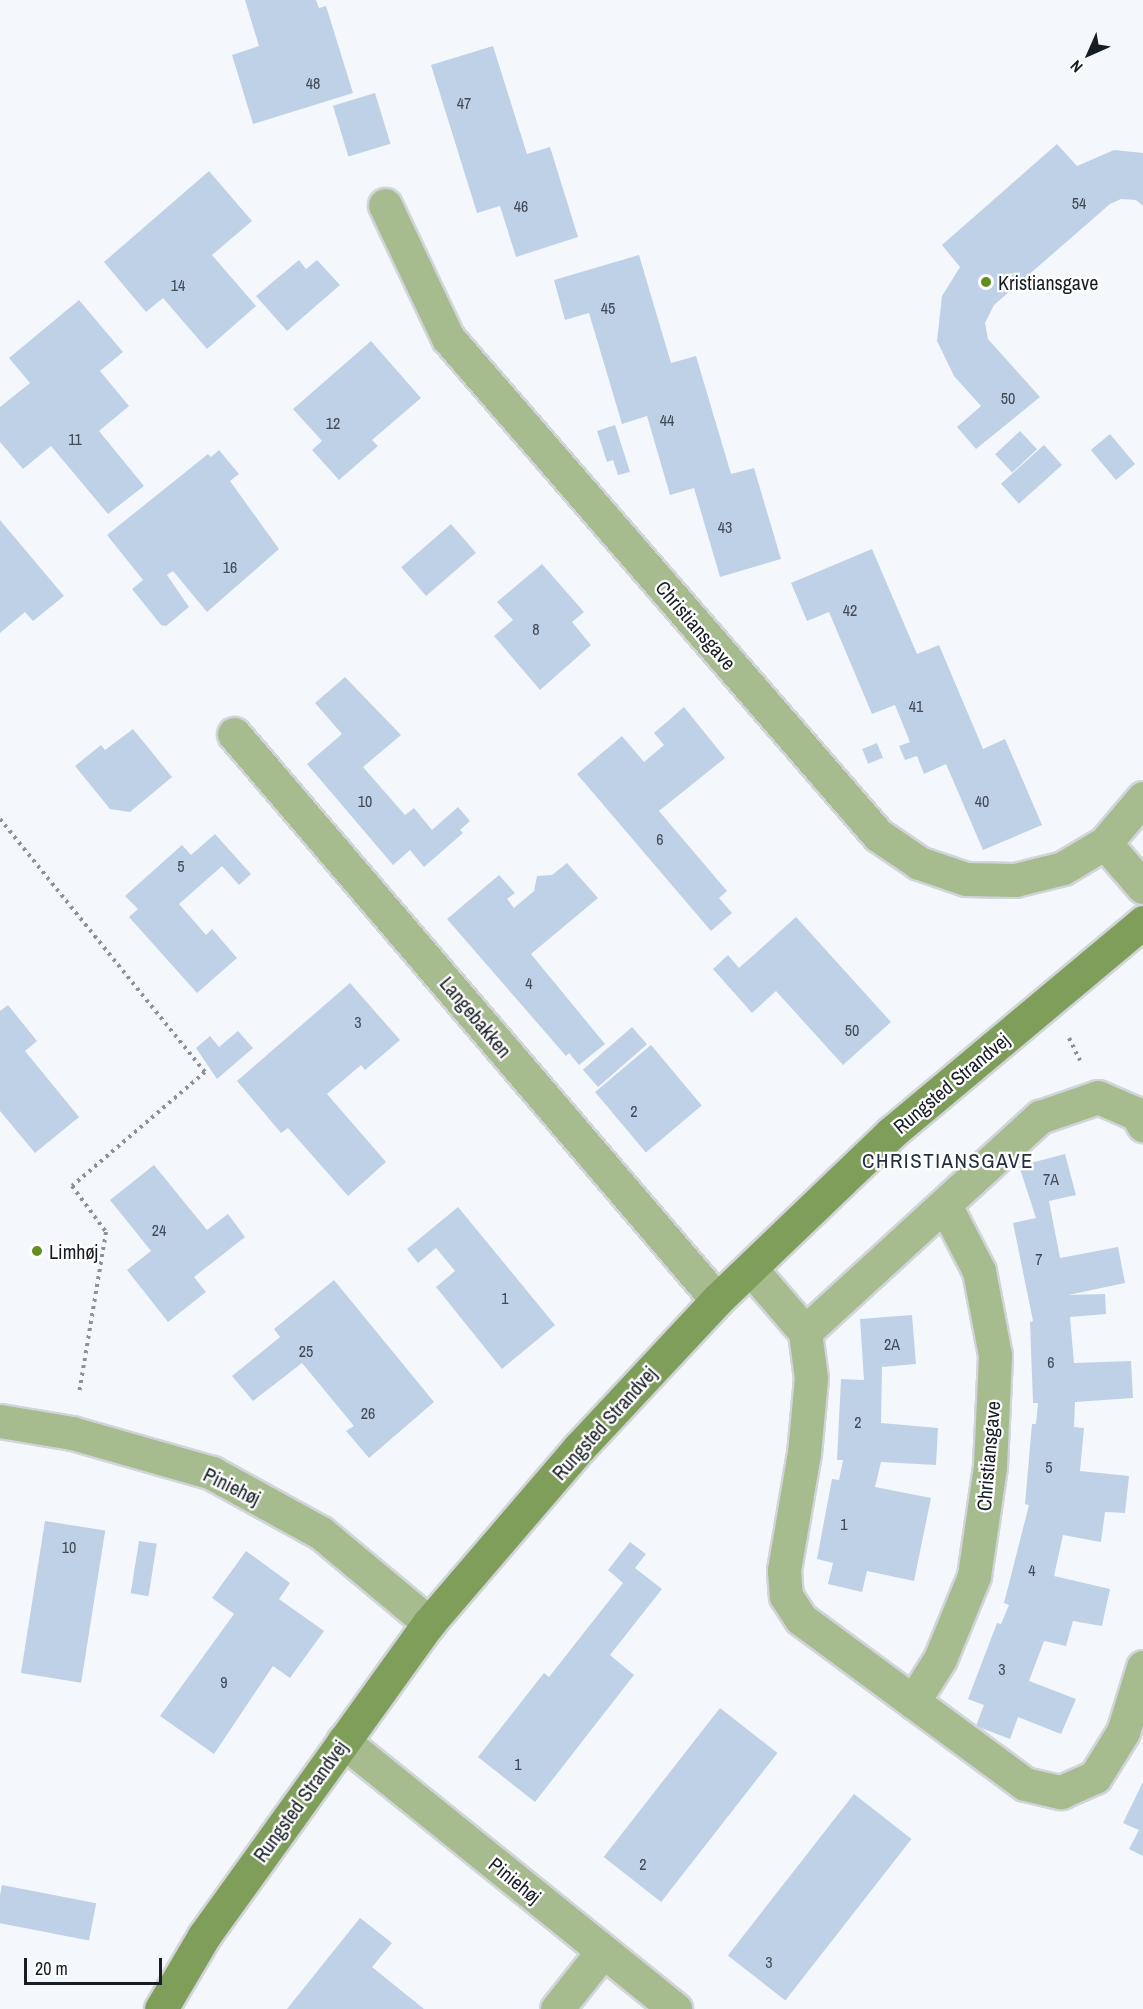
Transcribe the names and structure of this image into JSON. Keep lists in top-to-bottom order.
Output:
{
  "streets": {
    "main road": ["Rungsted Strandvej"],
    "street": ["Christiansgave", "Langebakken", "Piniehøj"]
  },
  "crossings": [
    ["Langebakken", "Rungsted Strandvej"],
    ["Rungsted Strandvej", "Piniehøj"]
  ],
  "districts": ["CHRISTIANSGAVE"],
  "places": ["Kristiansgave", "Limhøj"],
  "house_numbers": [
    "48",
    "47",
    "54",
    "46",
    "14",
    "45",
    "50",
    "44",
    "12",
    "11",
    "43",
    "16",
    "42",
    "8",
    "41",
    "10",
    "40",
    "6",
    "5",
    "4",
    "3",
    "50",
    "2",
    "7A",
    "24",
    "7",
    "1",
    "2A",
    "25",
    "6",
    "26",
    "2",
    "5",
    "1",
    "10",
    "4",
    "3",
    "9",
    "1",
    "2",
    "3"
  ],
  "scale_bar": "20 m",
  "north": "bottom left"
}
